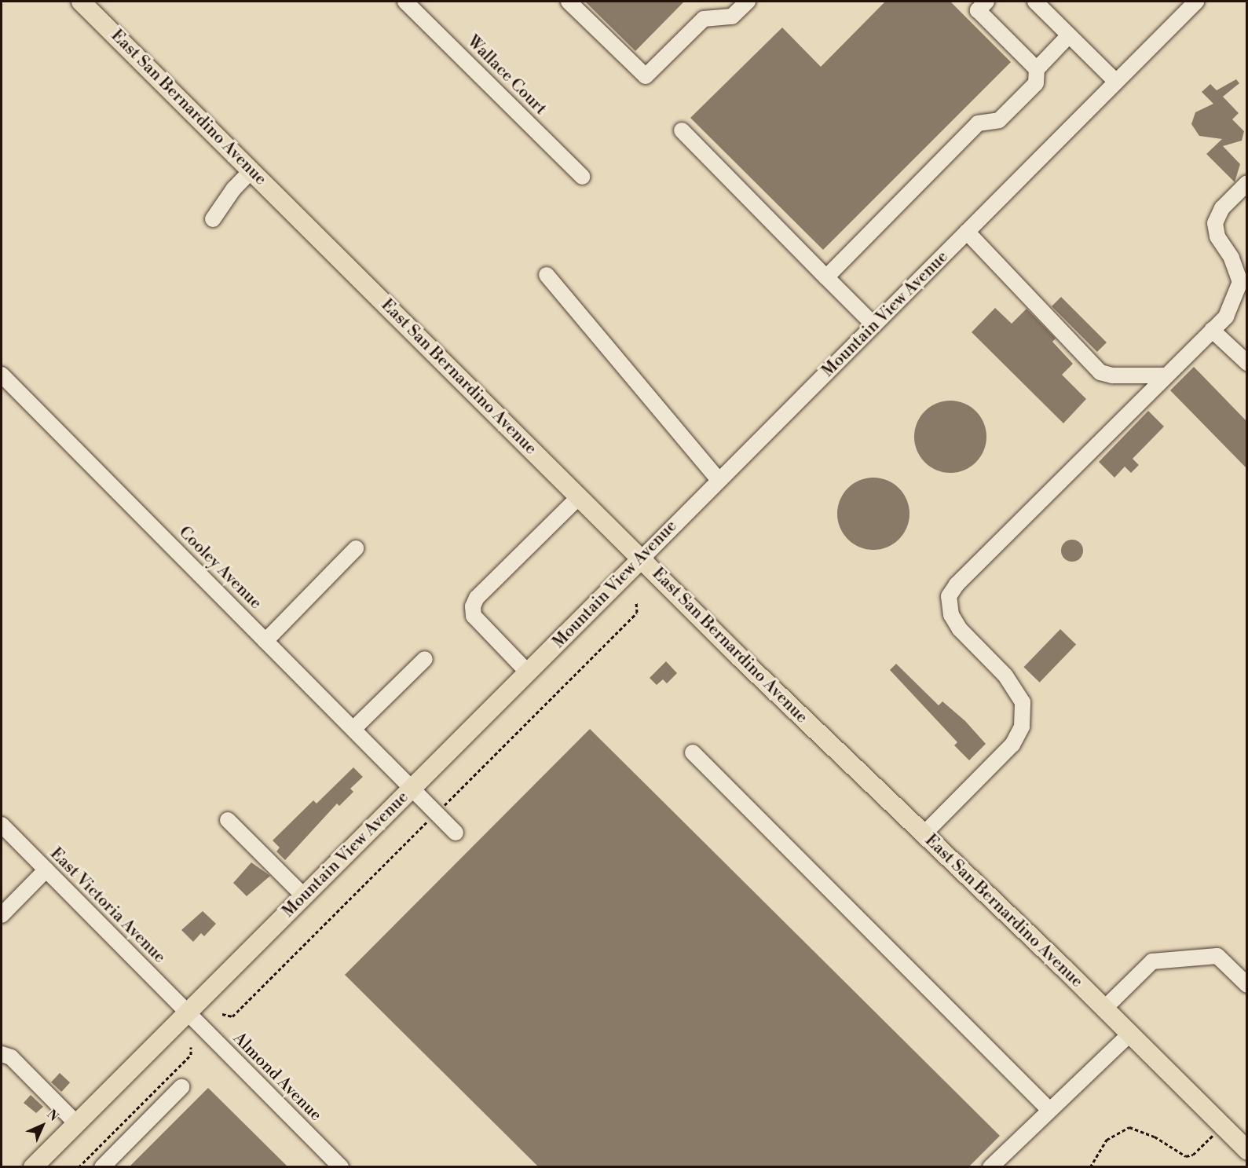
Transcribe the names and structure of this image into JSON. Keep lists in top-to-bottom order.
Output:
{
  "streets": {
    "main road": ["East San Bernardino Avenue", "Mountain View Avenue"],
    "street": [
      "Wallace Court",
      "Cooley Avenue",
      "East Victoria Avenue",
      "Almond Avenue"
    ]
  },
  "crossings": [
    ["East San Bernardino Avenue", "Mountain View Avenue"],
    ["Mountain View Avenue", "Cooley Avenue"],
    ["Mountain View Avenue", "East Victoria Avenue"],
    ["Mountain View Avenue", "Almond Avenue"],
    ["East Victoria Avenue", "Almond Avenue"]
  ],
  "north": "top right"
}
